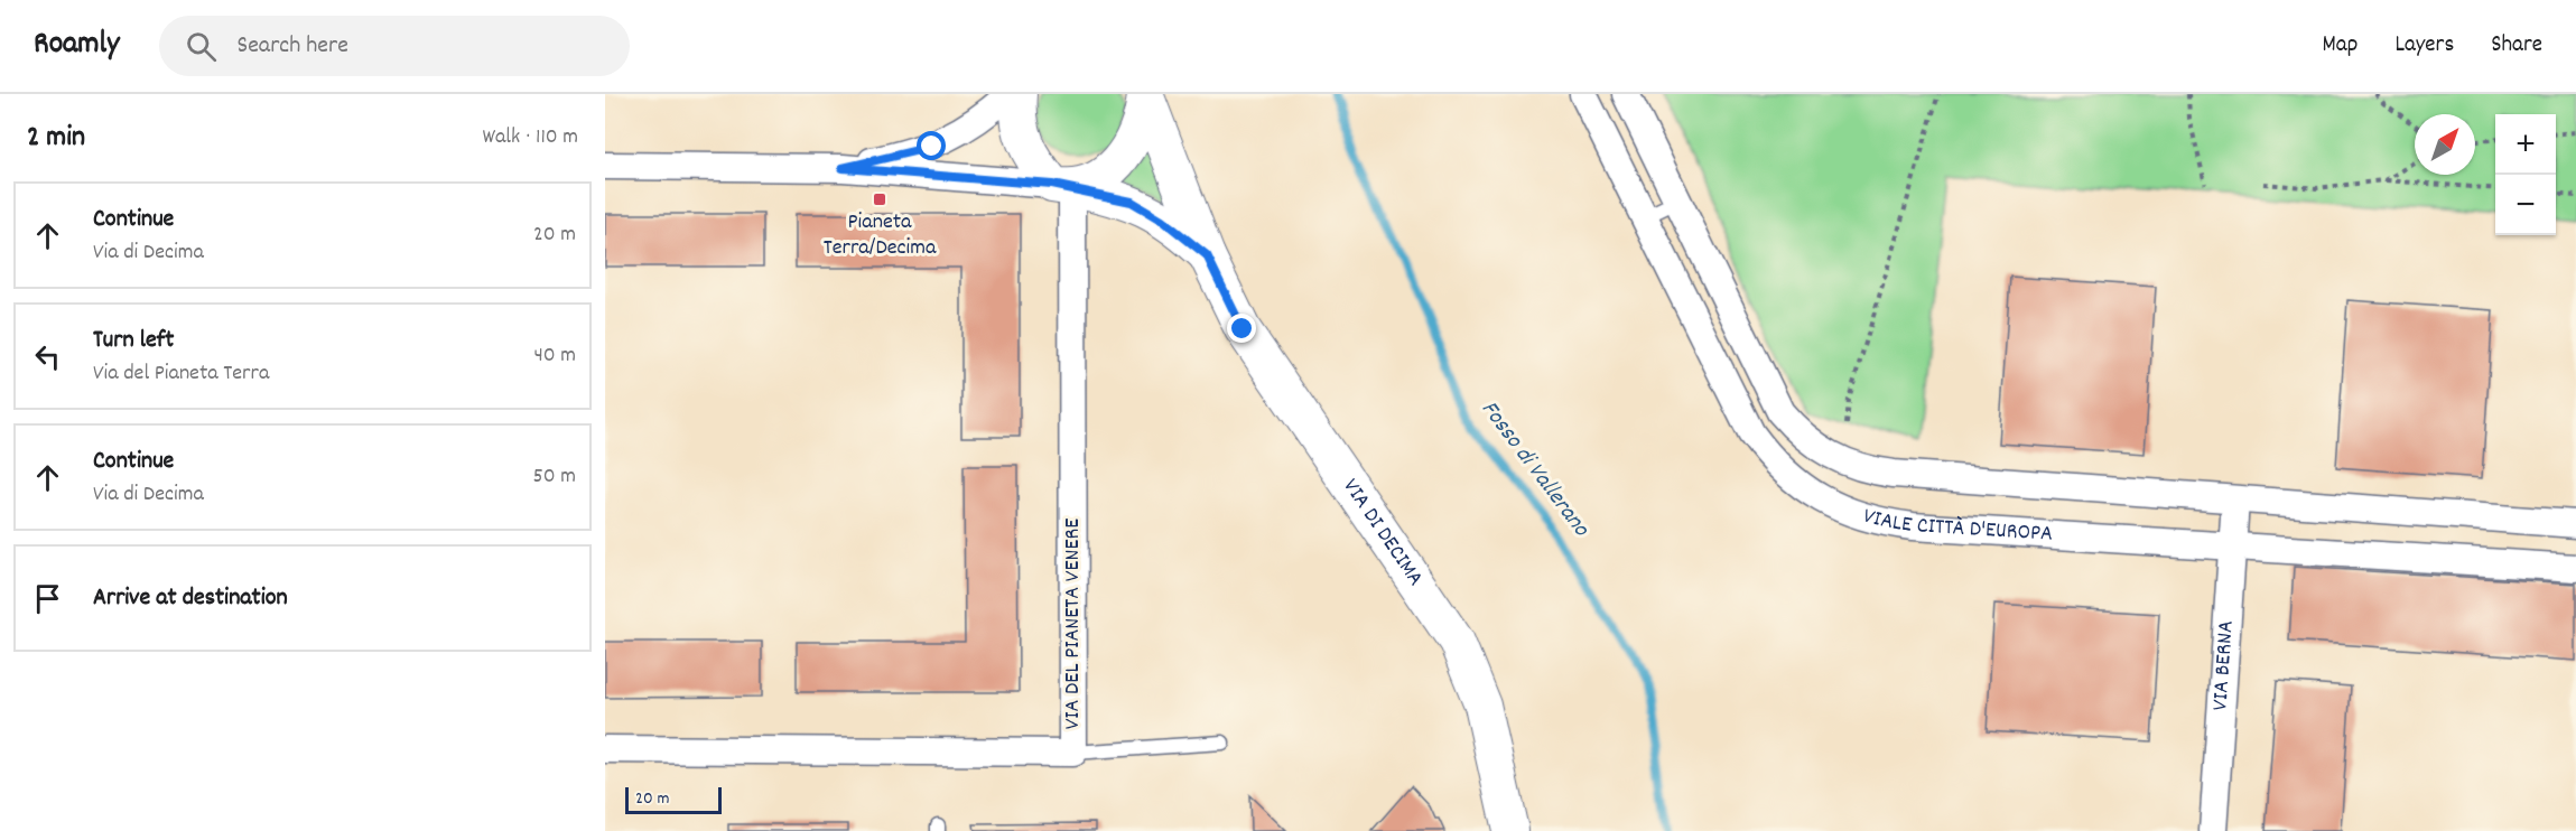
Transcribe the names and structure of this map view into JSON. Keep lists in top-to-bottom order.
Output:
{
  "streets": {
    "street": [
      "VIALE CITTÀ D'EUROPA",
      "VIA DI DECIMA",
      "VIA DEL PIANETA VENERE",
      "VIA BERNA"
    ]
  },
  "crossings": [
    ["VIALE CITTÀ D'EUROPA", "VIA BERNA"],
    ["VIA DI DECIMA", "VIA DEL PIANETA VENERE"]
  ],
  "water": ["Fosso di Vallerano"],
  "places": {
    "transit": ["Pianeta Terra/Decima"]
  },
  "scale_bar": "20 m",
  "north": "top right",
  "page": {
    "header": "Roamly",
    "search": "Search here",
    "nav": ["Map", "Layers", "Share"],
    "heading": ["2 min", "Walk · 110 m"],
    "map_buttons": ["+", "−"],
    "list": [
      ["Continue", "Via di Decima", "20 m"],
      ["Turn left", "Via del Pianeta Terra", "40 m"],
      ["Continue", "Via di Decima", "50 m"],
      "Arrive at destination"
    ],
    "scale": "20 m"
  }
}
